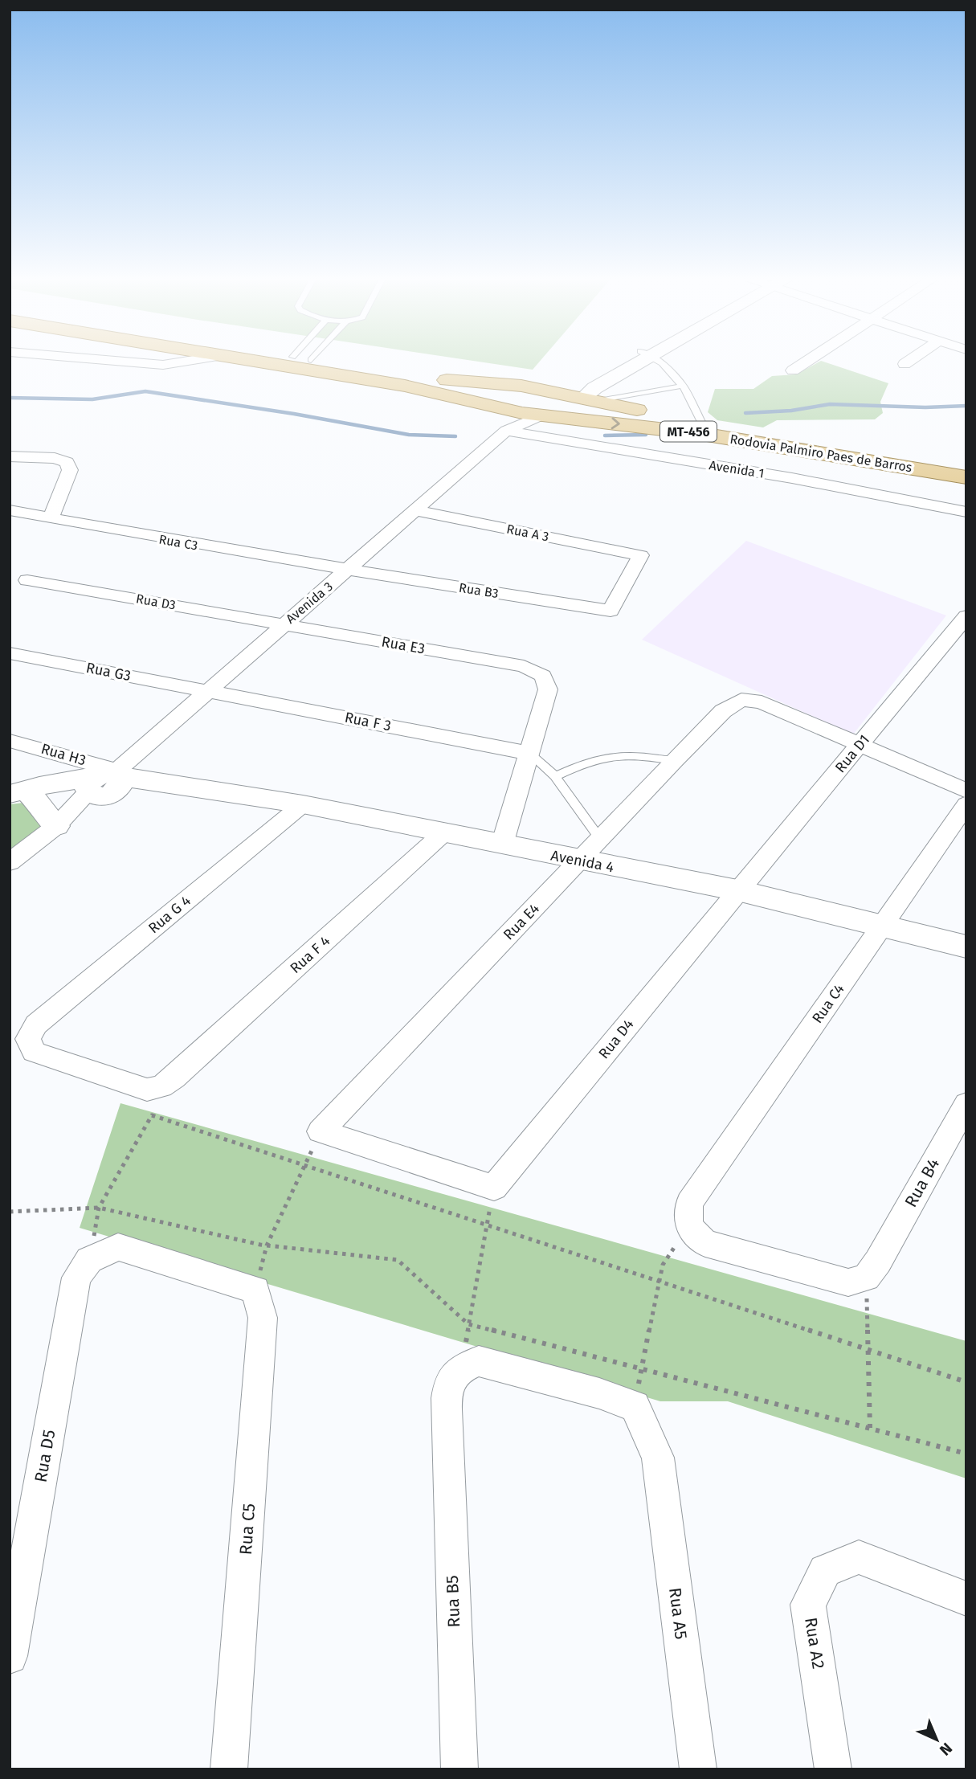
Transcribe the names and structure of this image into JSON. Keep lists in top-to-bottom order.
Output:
{
  "streets": {
    "main road": ["MT-456", "Rodovia Palmiro Paes de Barros"],
    "street": [
      "Avenida 1",
      "Rua A 3",
      "Rua C3",
      "Rua B3",
      "Rua D3",
      "Avenida 3",
      "Rua E3",
      "Rua G3",
      "Rua F 3",
      "Rua D1",
      "Rua H3",
      "Avenida 4",
      "Rua G 4",
      "Rua E4",
      "Rua F 4",
      "Rua C4",
      "Rua D4",
      "Rua B4",
      "Rua D5",
      "Rua C5",
      "Rua B5",
      "Rua A5",
      "Rua A2"
    ]
  },
  "crossings": [
    ["Rodovia Palmiro Paes de Barros", "Avenida 3"],
    ["Avenida 1", "Avenida 3"],
    ["Rua A 3", "Rua B3"],
    ["Rua A 3", "Avenida 3"],
    ["Rua C3", "Rua B3"],
    ["Rua C3", "Avenida 3"],
    ["Rua B3", "Avenida 3"],
    ["Rua D3", "Avenida 3"],
    ["Rua D3", "Rua E3"],
    ["Avenida 3", "Rua E3"],
    ["Avenida 3", "Rua G3"],
    ["Avenida 3", "Rua F 3"],
    ["Avenida 3", "Rua H3"],
    ["Avenida 3", "Avenida 4"],
    ["Rua E3", "Rua F 3"],
    ["Rua G3", "Rua F 3"],
    ["Rua D1", "Avenida 4"],
    ["Rua D1", "Rua E4"],
    ["Rua D1", "Rua D4"],
    ["Rua H3", "Avenida 4"],
    ["Avenida 4", "Rua G 4"],
    ["Avenida 4", "Rua E4"],
    ["Avenida 4", "Rua F 4"],
    ["Avenida 4", "Rua C4"],
    ["Avenida 4", "Rua D4"],
    ["Rua G 4", "Rua F 4"],
    ["Rua D5", "Rua C5"]
  ],
  "north": "bottom right"
}
